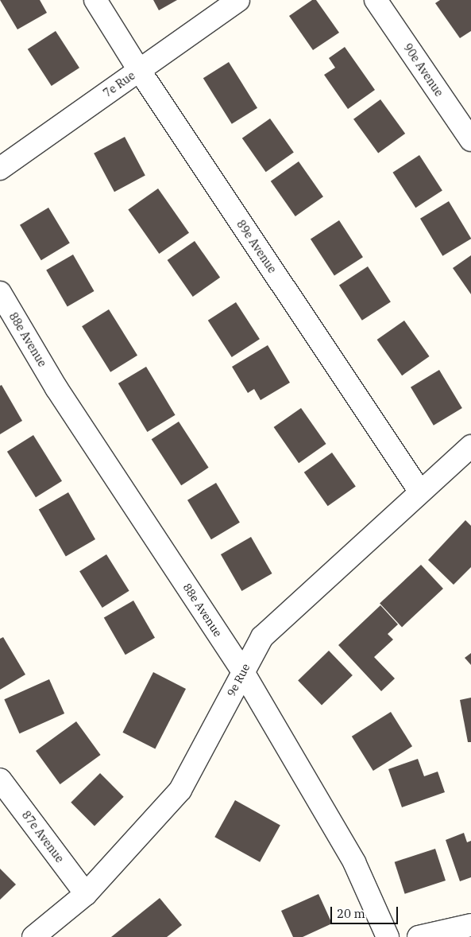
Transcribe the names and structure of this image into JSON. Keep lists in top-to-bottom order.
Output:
{
  "streets": {
    "street": [
      "90e Avenue",
      "7e Rue",
      "89e Avenue",
      "88e Avenue",
      "9e Rue",
      "87e Avenue"
    ]
  },
  "crossings": [
    ["7e Rue", "89e Avenue"],
    ["89e Avenue", "9e Rue"],
    ["88e Avenue", "9e Rue"],
    ["9e Rue", "87e Avenue"]
  ],
  "scale_bar": "20 m"
}
